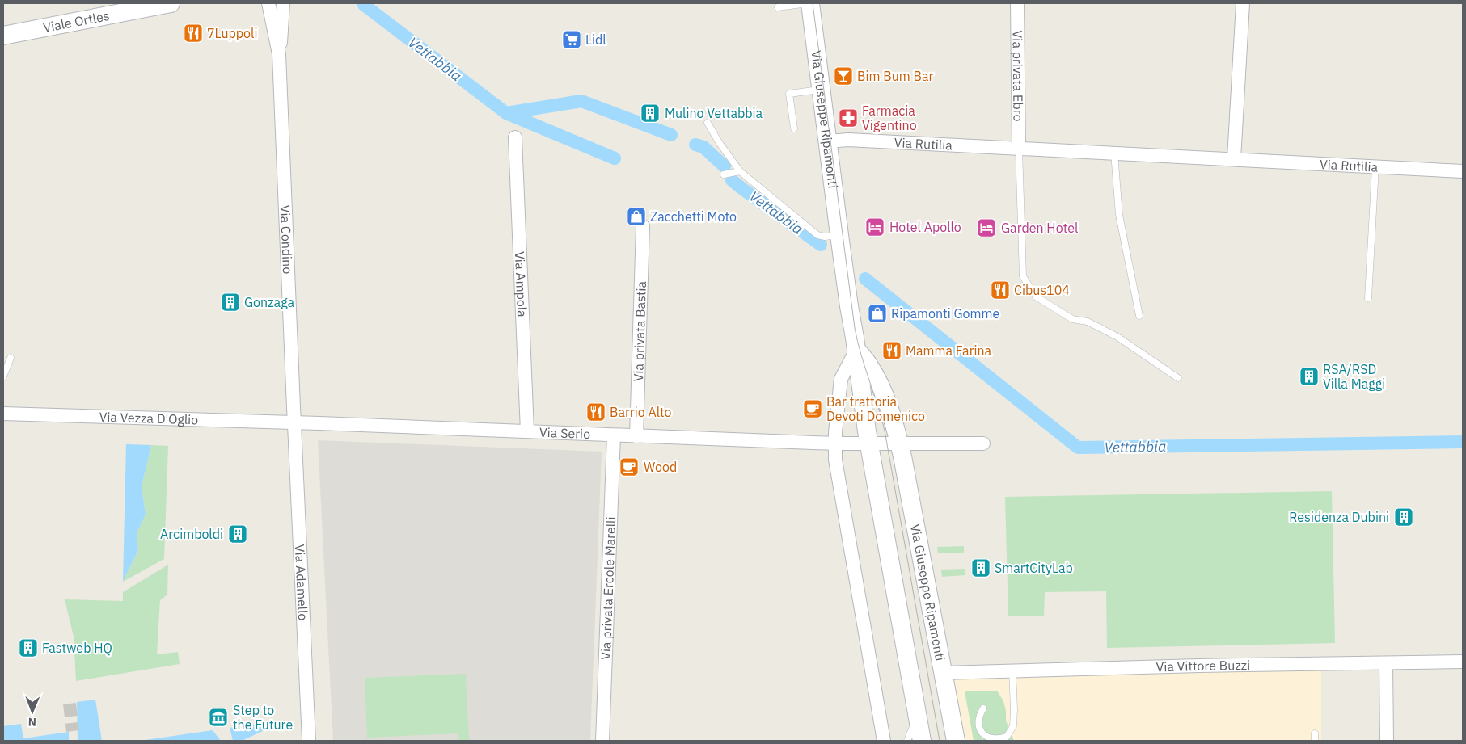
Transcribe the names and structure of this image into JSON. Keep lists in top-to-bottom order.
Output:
{
  "streets": {
    "street": [
      "Viale Ortles",
      "Via privata Ebro",
      "Via Giuseppe Ripamonti",
      "Via Rutilia",
      "Via Condino",
      "Via Ampola",
      "Via privata Bastia",
      "Via Vezza D'Oglio",
      "Via Serio",
      "Via Adamello",
      "Via privata Ercole Marelli",
      "Via Vittore Buzzi"
    ]
  },
  "crossings": [
    ["Via privata Ebro", "Via Rutilia"],
    ["Via Giuseppe Ripamonti", "Via Rutilia"],
    ["Via Giuseppe Ripamonti", "Via Vittore Buzzi"],
    ["Via Condino", "Via Vezza D'Oglio"],
    ["Via Condino", "Via Serio"],
    ["Via Condino", "Via Adamello"],
    ["Via Ampola", "Via Serio"],
    ["Via privata Bastia", "Via Serio"],
    ["Via Vezza D'Oglio", "Via Serio"],
    ["Via Vezza D'Oglio", "Via Adamello"],
    ["Via Serio", "Via Adamello"],
    ["Via Serio", "Via privata Ercole Marelli"]
  ],
  "water": ["Vettabbia"],
  "places": {
    "restaurant": [
      "7Luppoli",
      "Cibus104",
      "Mamma Farina",
      "Barrio Alto"
    ],
    "supermarket": ["Lidl"],
    "bar": ["Bim Bum Bar"],
    "building": [
      "Mulino Vettabbia",
      "Gonzaga",
      "RSA/RSD Villa Maggi",
      "Residenza Dubini",
      "Arcimboldi",
      "SmartCityLab",
      "Fastweb HQ"
    ],
    "pharmacy": ["Farmacia Vigentino"],
    "shop": ["Zacchetti Moto", "Ripamonti Gomme"],
    "hotel": ["Hotel Apollo", "Garden Hotel"],
    "cafe": ["Bar trattoria Devoti Domenico", "Wood"],
    "museum": ["Step to the Future"]
  },
  "north": "bottom"
}
